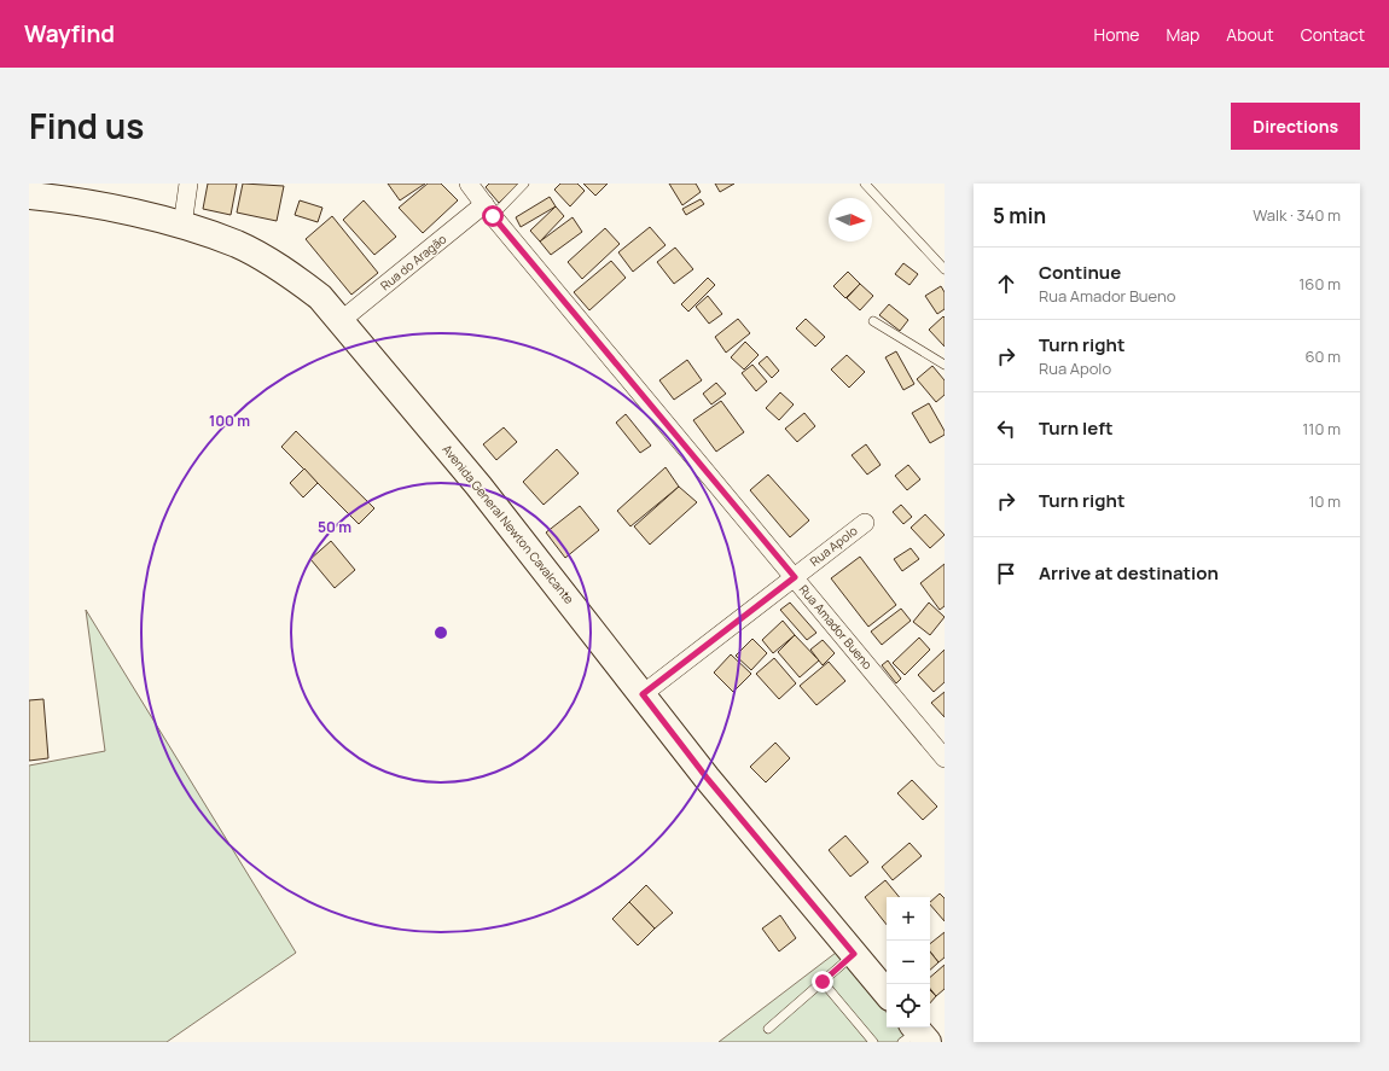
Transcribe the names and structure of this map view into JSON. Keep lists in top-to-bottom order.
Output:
{
  "streets": {
    "main road": ["Avenida General Newton Cavalcante"],
    "street": ["Rua do Aragão", "Rua Apolo", "Rua Amador Bueno"]
  },
  "crossings": [
    ["Rua do Aragão", "Avenida General Newton Cavalcante"],
    ["Rua do Aragão", "Rua Amador Bueno"],
    ["Avenida General Newton Cavalcante", "Rua Apolo"],
    ["Rua Apolo", "Rua Amador Bueno"]
  ],
  "north": "right",
  "page": {
    "header": "Wayfind",
    "nav": [
      "Home",
      "Map",
      "About",
      "Contact"
    ],
    "title": "Find us",
    "buttons": "Directions",
    "heading": ["5 min", "Walk · 340 m"],
    "list": [
      ["Continue", "Rua Amador Bueno", "160 m"],
      ["Turn right", "Rua Apolo", "60 m"],
      ["Turn left", "110 m"],
      ["Turn right", "10 m"],
      "Arrive at destination"
    ],
    "map_buttons": ["+", "−"]
  },
  "rings": ["100 m", "50 m"]
}
